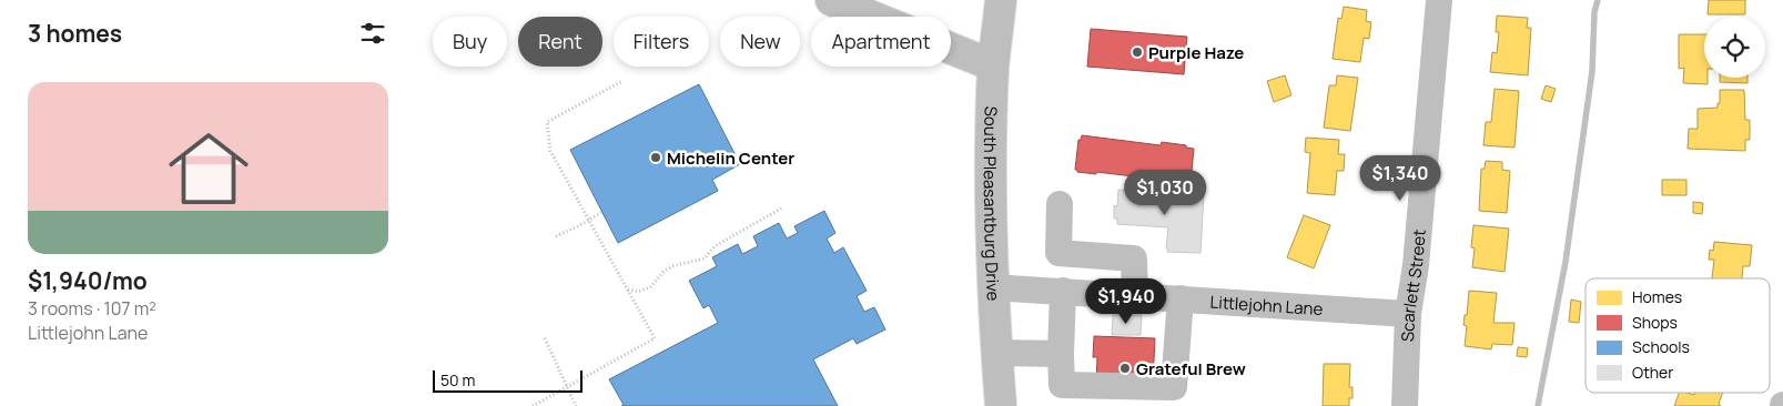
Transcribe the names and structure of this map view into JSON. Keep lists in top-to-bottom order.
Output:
{
  "streets": {
    "main road": ["South Pleasantburg Drive"],
    "street": ["Scarlett Street", "Littlejohn Lane"]
  },
  "crossings": [
    ["South Pleasantburg Drive", "Littlejohn Lane"],
    ["Scarlett Street", "Littlejohn Lane"]
  ],
  "places": ["Purple Haze", "Michelin Center", "Grateful Brew"],
  "legend": [
    "Homes",
    "Shops",
    "Schools",
    "Other"
  ],
  "scale_bar": "50 m",
  "page": {
    "heading": "3 homes",
    "chip": [
      "Buy",
      "Rent",
      "Filters",
      "New",
      "Apartment"
    ],
    "list": [
      {
        "name": "$1,940/mo",
        "note": "3 rooms · 107 m² · Littlejohn Lane"
      }
    ],
    "price": ["$1,340", "$1,030", "$1,940"],
    "scale": "50 m"
  }
}
